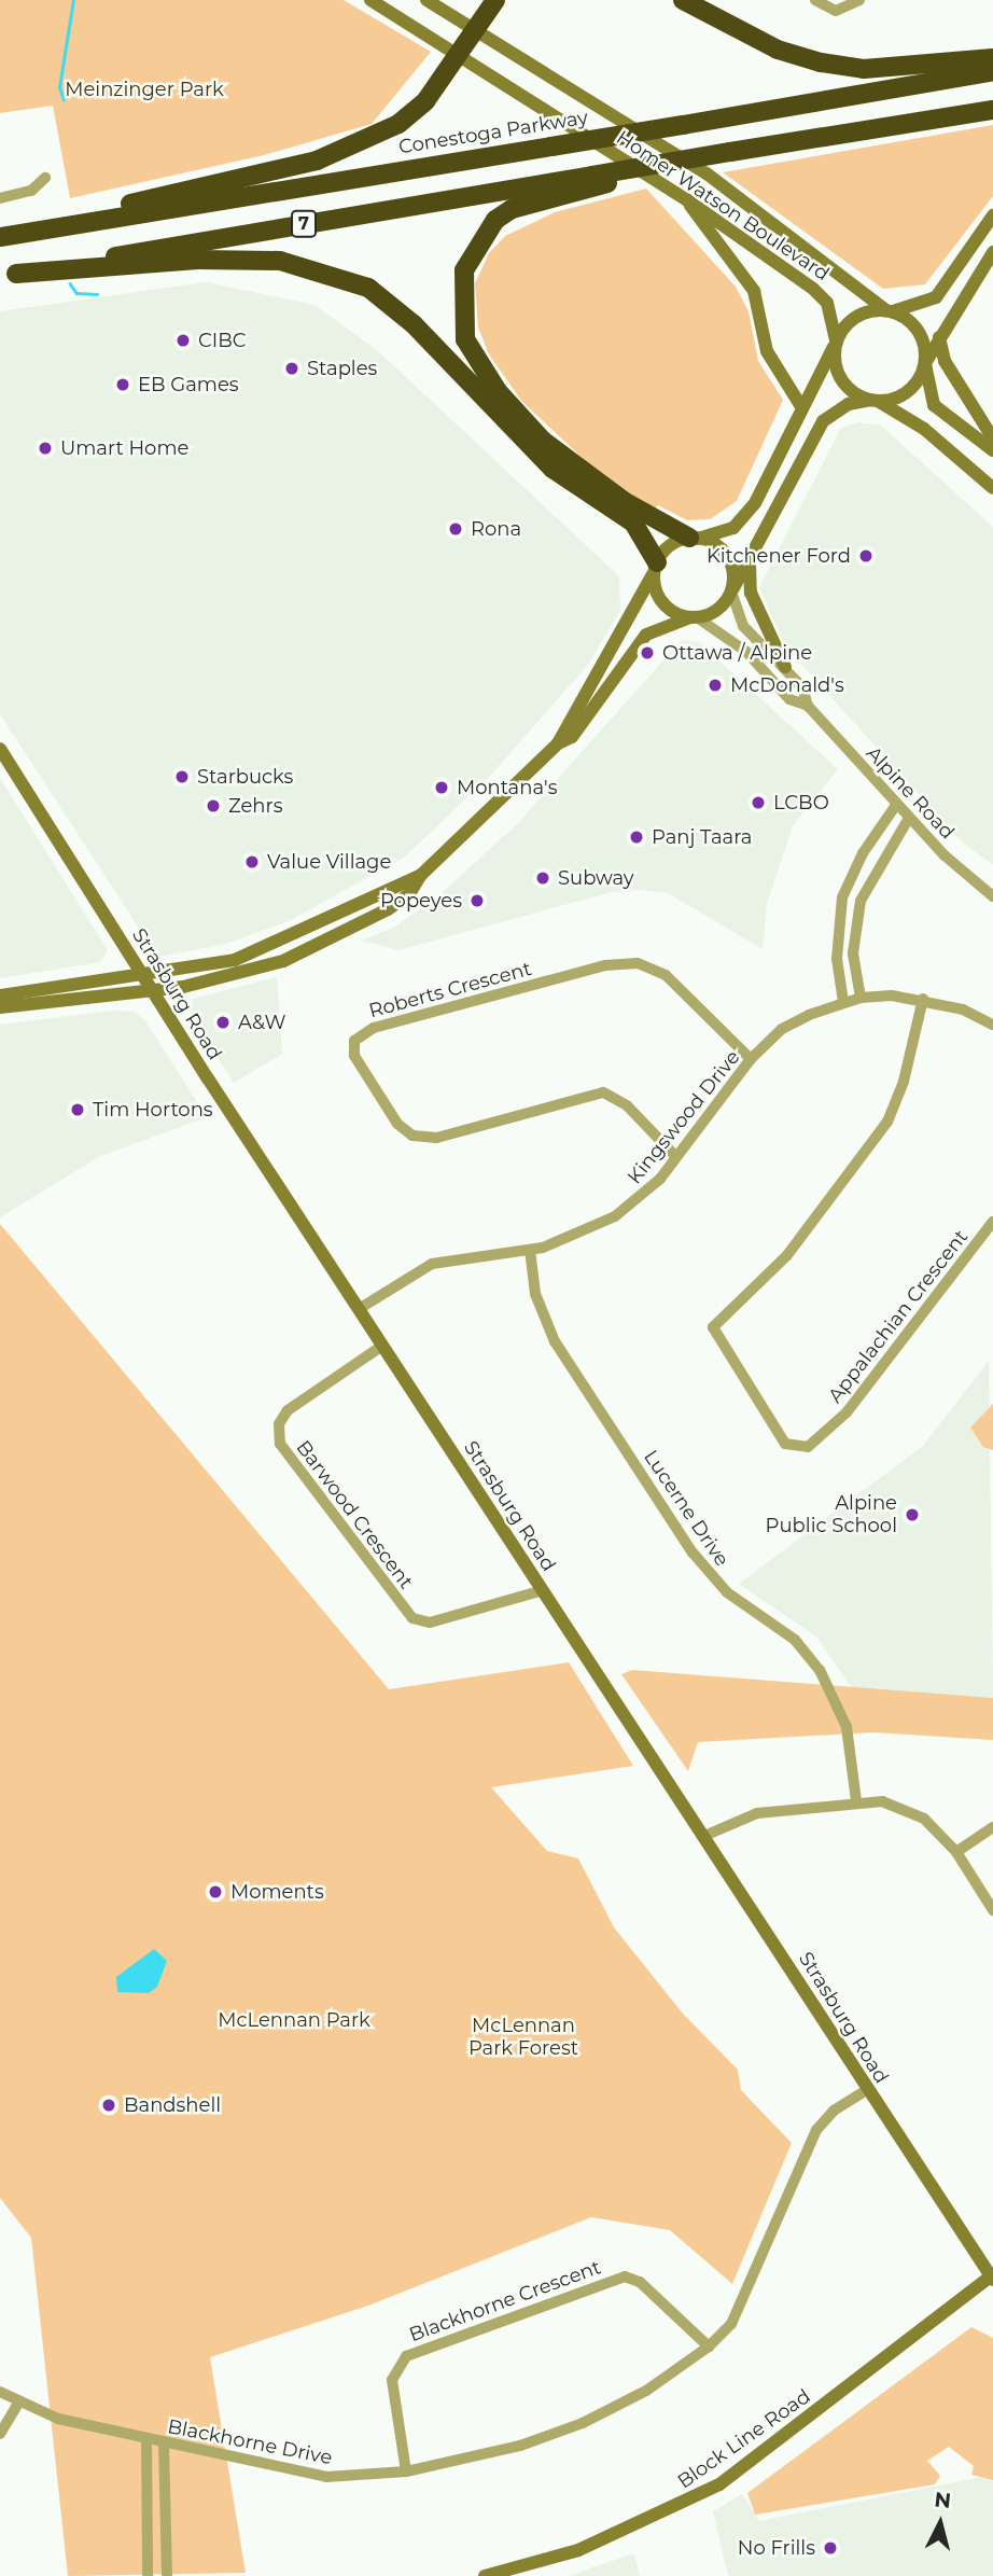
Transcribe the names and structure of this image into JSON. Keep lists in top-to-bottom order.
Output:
{
  "streets": {
    "highway": ["Conestoga Parkway", "7"],
    "main road": ["Homer Watson Boulevard", "Strasburg Road", "Block Line Road"],
    "street": [
      "Alpine Road",
      "Roberts Crescent",
      "Kingswood Drive",
      "Appalachian Crescent",
      "Lucerne Drive",
      "Barwood Crescent",
      "Blackhorne Crescent",
      "Blackhorne Drive"
    ]
  },
  "crossings": [
    ["Roberts Crescent", "Kingswood Drive"],
    ["Strasburg Road", "Kingswood Drive"],
    ["Strasburg Road", "Barwood Crescent"],
    ["Strasburg Road", "Block Line Road"],
    ["Strasburg Road", "Blackhorne Drive"],
    ["Kingswood Drive", "Appalachian Crescent"],
    ["Kingswood Drive", "Lucerne Drive"],
    ["Blackhorne Crescent", "Blackhorne Drive"]
  ],
  "parks": ["Meinzinger Park", "McLennan Park", "McLennan Park Forest"],
  "places": [
    "CIBC",
    "Staples",
    "EB Games",
    "Umart Home",
    "Rona",
    "Kitchener Ford",
    "Ottawa / Alpine",
    "McDonald's",
    "Starbucks",
    "Montana's",
    "LCBO",
    "Zehrs",
    "Panj Taara",
    "Value Village",
    "Subway",
    "Popeyes",
    "A&W",
    "Tim Hortons",
    "Alpine Public School",
    "Moments",
    "Bandshell",
    "No Frills"
  ],
  "north": "top"
}
